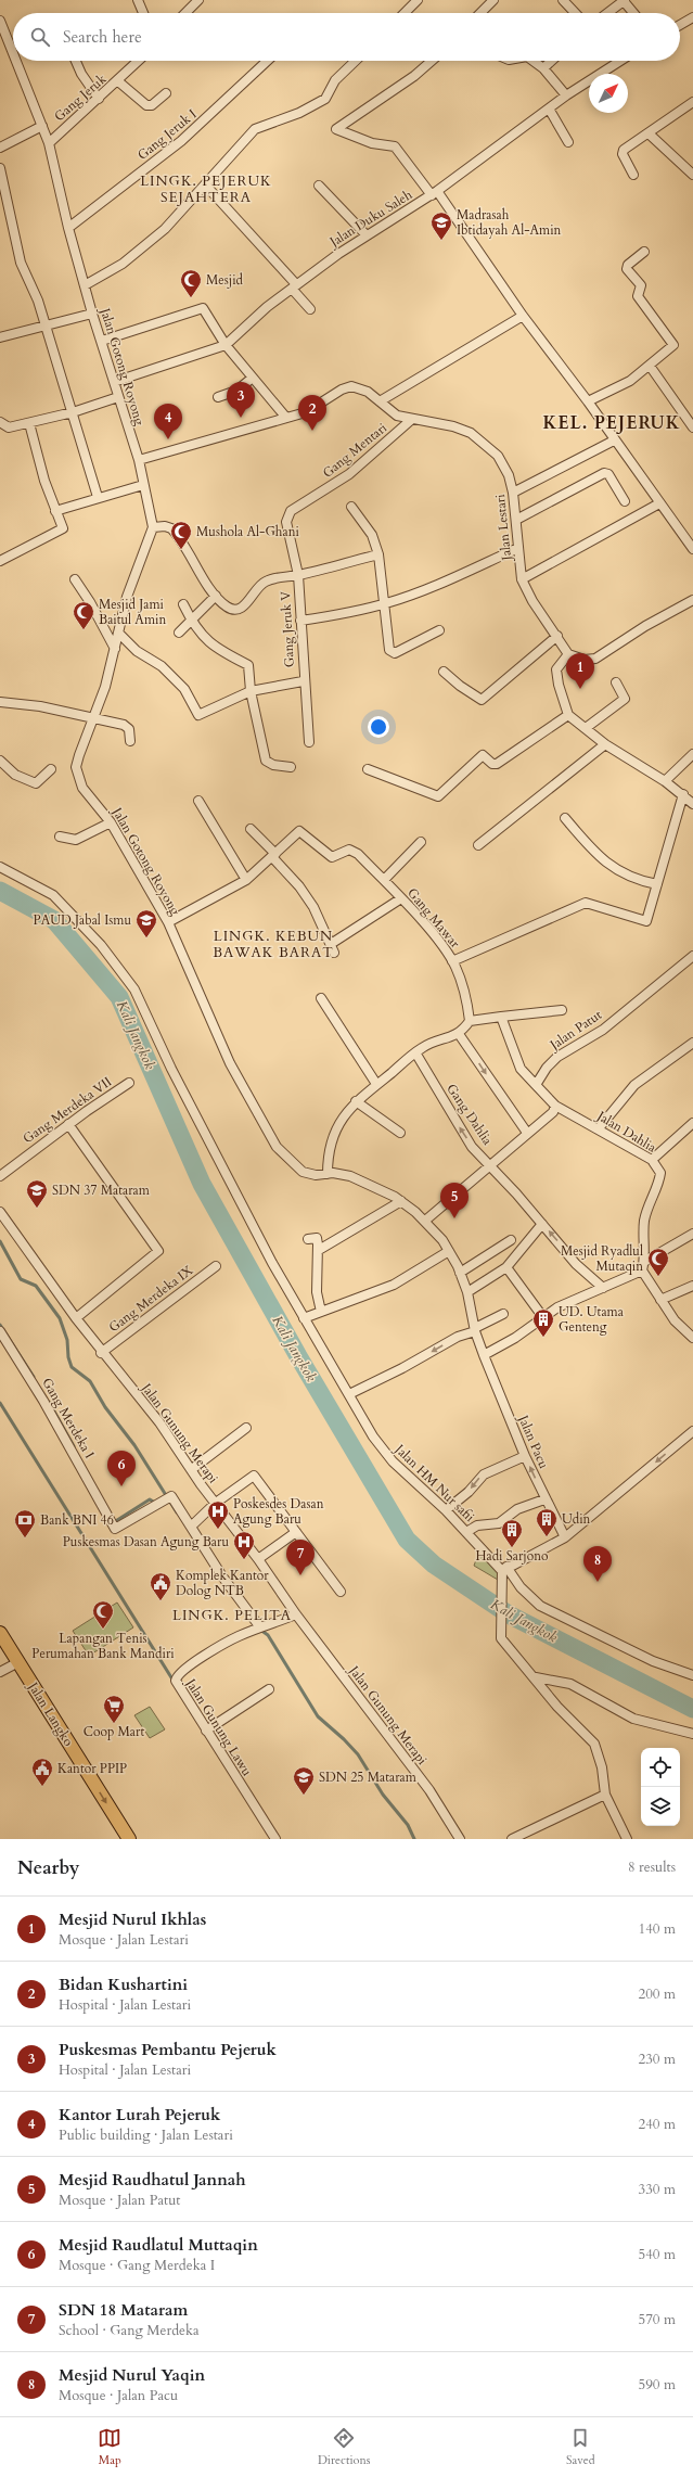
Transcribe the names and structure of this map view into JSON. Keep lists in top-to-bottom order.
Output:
{
  "streets": {
    "main road": ["Jalan Langko"],
    "street": [
      "Gang Jeruk",
      "Gang Jeruk I",
      "Jalan Duku Saleh",
      "Jalan Gotong Royong",
      "Gang Mentari",
      "Jalan Lestari",
      "Gang Jeruk V",
      "Gang Mawar",
      "Jalan Patut",
      "Gang Merdeka VII",
      "Gang Dahlia",
      "Jalan Dahlia",
      "Gang Merdeka IX",
      "Gang Merdeka I",
      "Jalan Gunung Merapi",
      "Jalan Pacu",
      "Jalan HM Nur safii",
      "Jalan Gunung Lawu"
    ]
  },
  "crossings": [
    ["Gang Jeruk", "Jalan Gotong Royong"],
    ["Gang Jeruk I", "Jalan Gotong Royong"],
    ["Jalan Duku Saleh", "Jalan Gotong Royong"],
    ["Jalan Gotong Royong", "Jalan Lestari"],
    ["Jalan Gotong Royong", "Gang Jeruk V"],
    ["Jalan Gotong Royong", "Gang Mawar"],
    ["Jalan Gotong Royong", "Jalan Pacu"],
    ["Gang Mentari", "Jalan Lestari"],
    ["Gang Mentari", "Gang Jeruk V"],
    ["Gang Merdeka IX", "Jalan Gunung Merapi"],
    ["Gang Merdeka I", "Jalan Gunung Lawu"],
    ["Jalan Gunung Merapi", "Jalan Gunung Lawu"]
  ],
  "one_way": ["Jalan Langko"],
  "districts": [
    "LINGK. PEJERUK SEJAHTERA",
    "KEL. PEJERUK",
    "LINGK. KEBUN BAWAK BARAT",
    "LINGK. PELITA"
  ],
  "water": ["Kali Jangkok"],
  "places": {
    "school or university": [
      "Madrasah Ibtidayah Al-Amin",
      "PAUD Jabal Ismu",
      "SDN 37 Mataram",
      "SDN 25 Mataram"
    ],
    "mosque": [
      "Mesjid",
      "Mushola Al-Ghani",
      "Mesjid Jami Baitul Amin",
      "Mesjid Ryadlul Mutaqin",
      "Lapangan Tenis Perumahan Bank Mandiri"
    ],
    "building": ["UD. Utama Genteng", "Udin", "Hadi Sarjono"],
    "hospital": ["Poskesdes Dasan Agung Baru", "Puskesmas Dasan Agung Baru"],
    "bank": ["Bank BNI 46"],
    "public building": ["Komplek Kantor Dolog NTB", "Kantor PPIP"],
    "supermarket": ["Coop Mart"]
  },
  "north": "top right",
  "page": {
    "search": "Search here",
    "pins": [
      "3",
      "2",
      "4",
      "1",
      "5",
      "6",
      "7",
      "8"
    ],
    "heading": ["Nearby", "8 results"],
    "list": [
      {
        "mark": "1",
        "name": "Mesjid Nurul Ikhlas",
        "note": "Mosque · Jalan Lestari",
        "value": "140 m"
      },
      {
        "mark": "2",
        "name": "Bidan Kushartini",
        "note": "Hospital · Jalan Lestari",
        "value": "200 m"
      },
      {
        "mark": "3",
        "name": "Puskesmas Pembantu Pejeruk",
        "note": "Hospital · Jalan Lestari",
        "value": "230 m"
      },
      {
        "mark": "4",
        "name": "Kantor Lurah Pejeruk",
        "note": "Public building · Jalan Lestari",
        "value": "240 m"
      },
      {
        "mark": "5",
        "name": "Mesjid Raudhatul Jannah",
        "note": "Mosque · Jalan Patut",
        "value": "330 m"
      },
      {
        "mark": "6",
        "name": "Mesjid Raudlatul Muttaqin",
        "note": "Mosque · Gang Merdeka I",
        "value": "540 m"
      },
      {
        "mark": "7",
        "name": "SDN 18 Mataram",
        "note": "School · Gang Merdeka",
        "value": "570 m"
      },
      {
        "mark": "8",
        "name": "Mesjid Nurul Yaqin",
        "note": "Mosque · Jalan Pacu",
        "value": "590 m"
      }
    ],
    "nav": ["Map", "Directions", "Saved"]
  }
}
